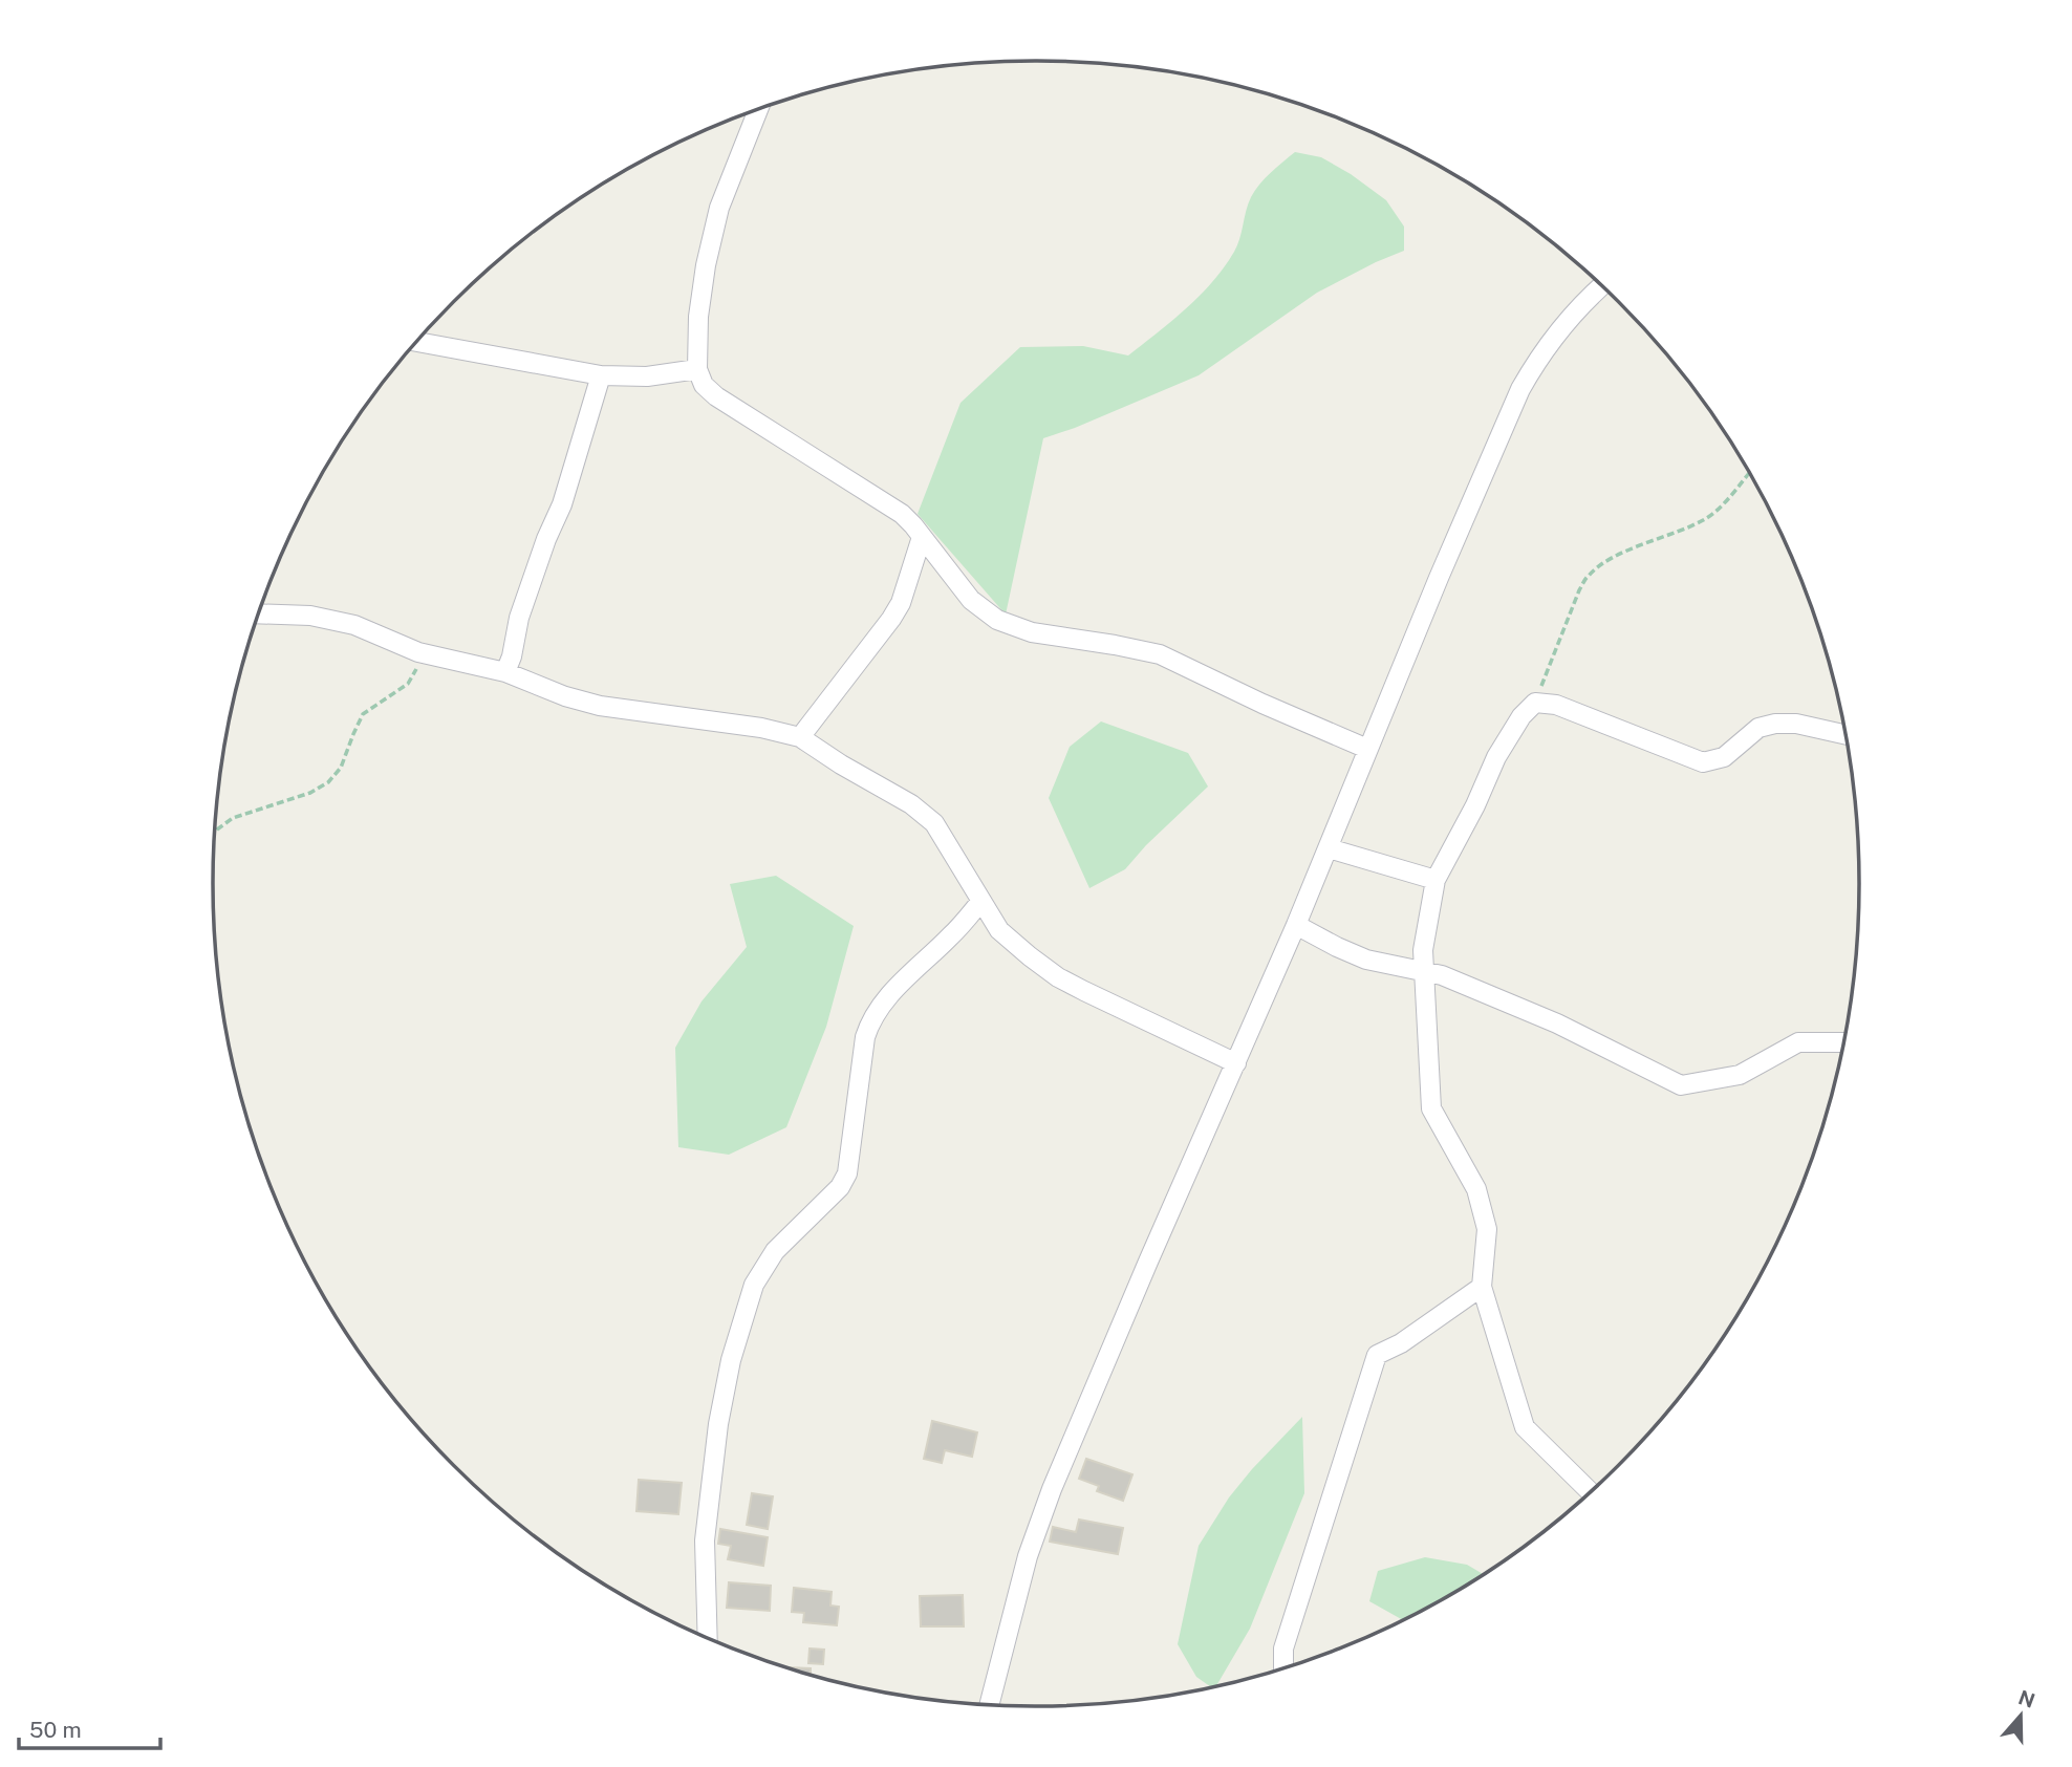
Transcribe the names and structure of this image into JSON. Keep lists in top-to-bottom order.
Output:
{
  "scale_bar": "50 m",
  "north": "top"
}
